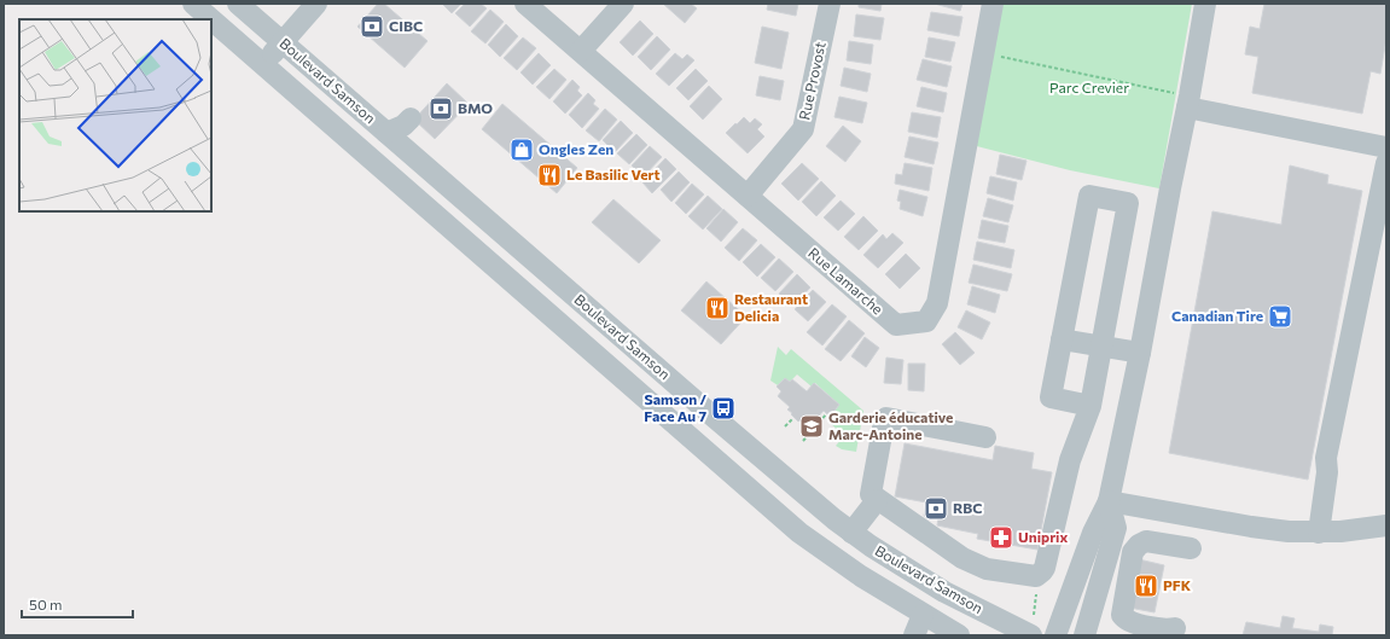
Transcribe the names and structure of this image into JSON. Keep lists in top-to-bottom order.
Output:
{
  "streets": {
    "street": ["Boulevard Samson", "Rue Provost", "Rue Lamarche"]
  },
  "crossings": [
    ["Rue Provost", "Rue Lamarche"]
  ],
  "parks": ["Parc Crevier"],
  "places": {
    "bank": ["CIBC", "BMO", "RBC"],
    "shop": ["Ongles Zen"],
    "restaurant": ["Le Basilic Vert", "Restaurant Delicia", "PFK"],
    "supermarket": ["Canadian Tire"],
    "bus stop": ["Samson / Face Au 7"],
    "school or university": ["Garderie éducative Marc-Antoine"],
    "pharmacy": ["Uniprix"]
  },
  "scale_bar": "50 m"
}
